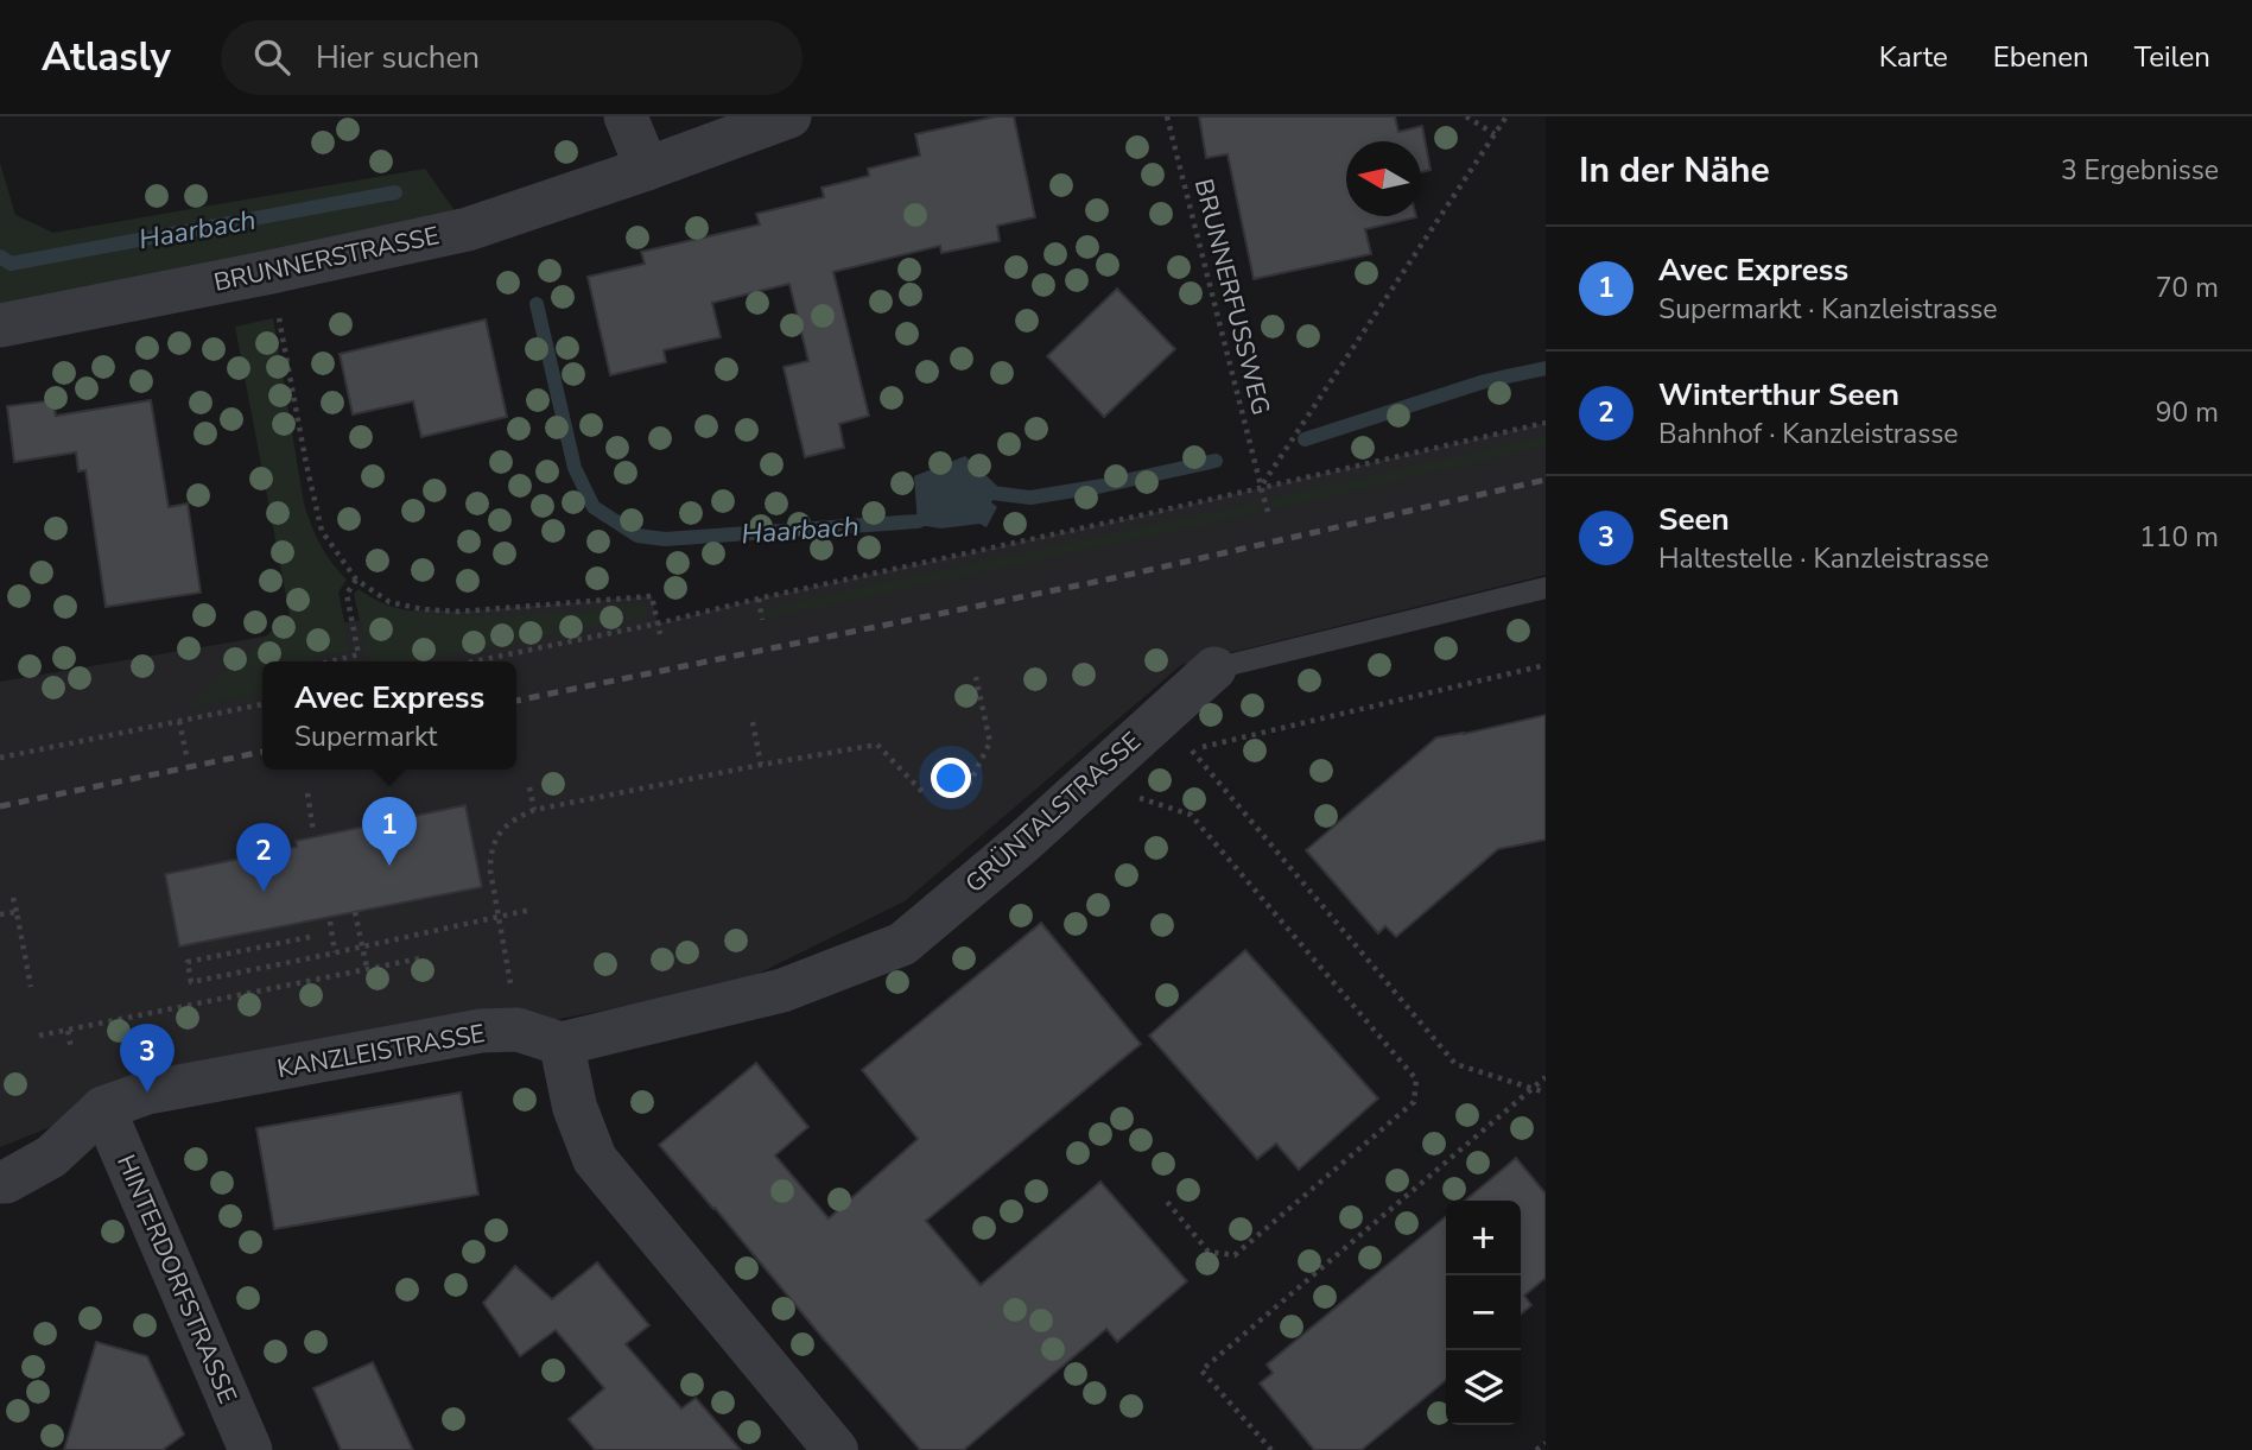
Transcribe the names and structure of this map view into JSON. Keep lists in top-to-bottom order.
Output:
{
  "streets": {
    "street": [
      "BRUNNERSTRASSE",
      "GRÜNTALSTRASSE",
      "KANZLEISTRASSE",
      "HINTERDORFSTRASSE"
    ],
    "path": ["BRUNNERFUSSWEG"]
  },
  "crossings": [
    ["GRÜNTALSTRASSE", "KANZLEISTRASSE"],
    ["KANZLEISTRASSE", "HINTERDORFSTRASSE"]
  ],
  "water": ["Haarbach"],
  "north": "left",
  "page": {
    "header": "Atlasly",
    "search": "Hier suchen",
    "nav": ["Karte", "Ebenen", "Teilen"],
    "heading": ["In der Nähe", "3 Ergebnisse"],
    "list": [
      {
        "mark": "1",
        "name": "Avec Express",
        "note": "Supermarkt · Kanzleistrasse",
        "value": "70 m"
      },
      {
        "mark": "2",
        "name": "Winterthur Seen",
        "note": "Bahnhof · Kanzleistrasse",
        "value": "90 m"
      },
      {
        "mark": "3",
        "name": "Seen",
        "note": "Haltestelle · Kanzleistrasse",
        "value": "110 m"
      }
    ],
    "popup": ["Avec Express", "Supermarkt"],
    "pins": ["1", "2", "3"],
    "map_buttons": ["+", "−"]
  }
}
